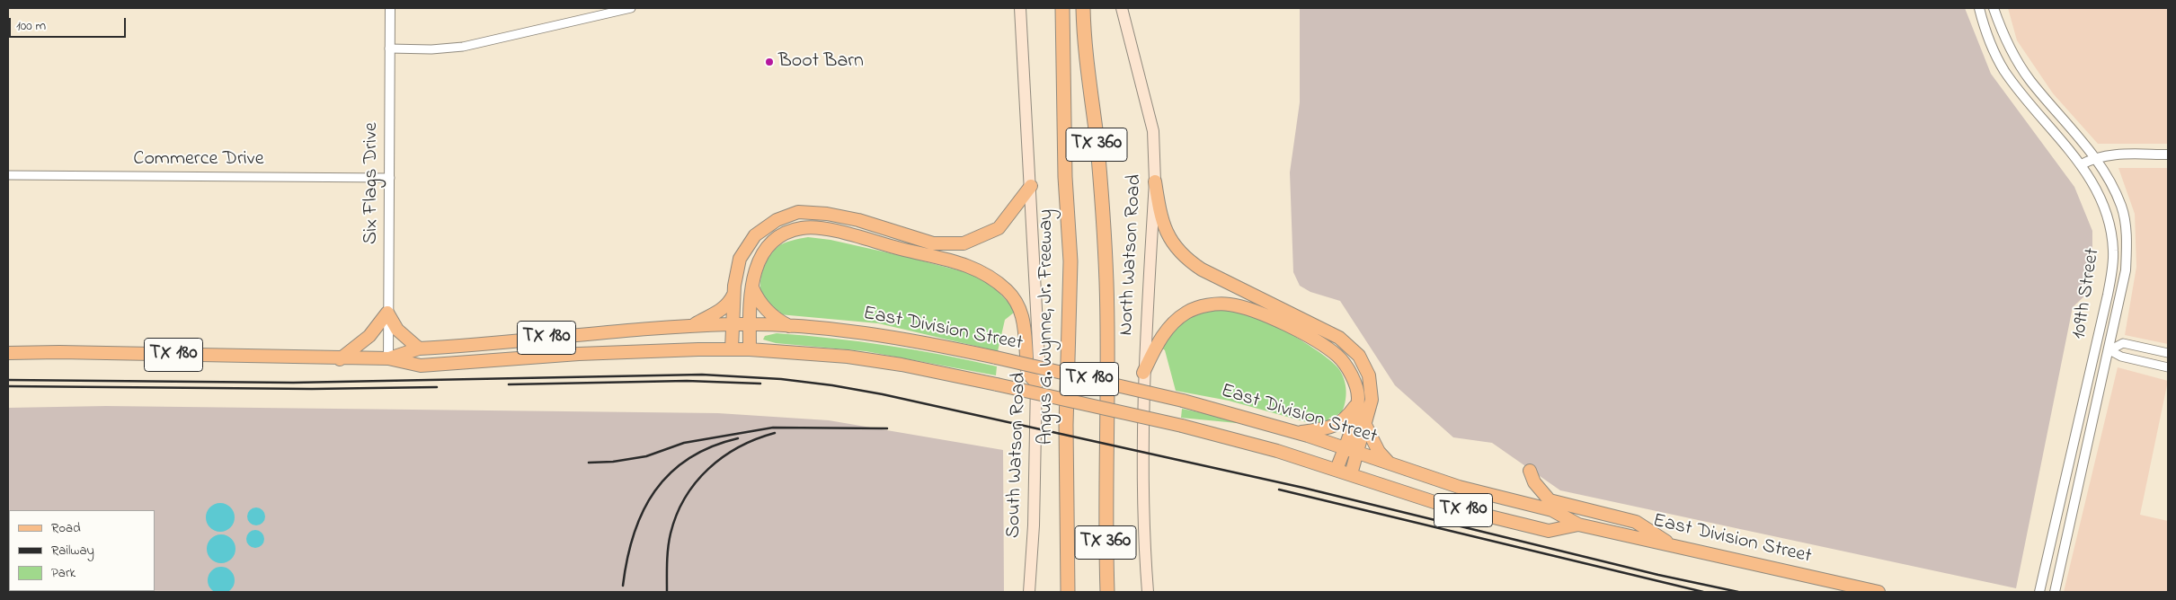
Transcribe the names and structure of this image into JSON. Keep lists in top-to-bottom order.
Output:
{
  "streets": {
    "highway": ["TX 360", "Angus G. Wynne, Jr. Freeway"],
    "main road": [
      "North Watson Road",
      "East Division Street",
      "TX 180",
      "South Watson Road"
    ],
    "street": ["Commerce Drive", "Six Flags Drive", "109th Street"]
  },
  "crossings": [
    ["Commerce Drive", "Six Flags Drive"],
    ["Six Flags Drive", "East Division Street"]
  ],
  "places": ["Boot Barn"],
  "legend": ["Road", "Railway", "Park"],
  "scale_bar": "100 m"
}
